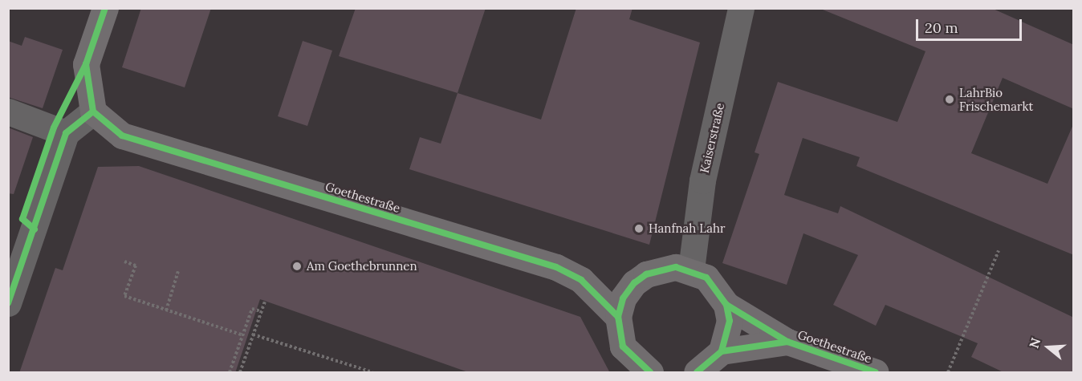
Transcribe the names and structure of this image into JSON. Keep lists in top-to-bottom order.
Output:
{
  "streets": {
    "street": ["Kaiserstraße", "Goethestraße"]
  },
  "crossings": [
    ["Kaiserstraße", "Goethestraße"]
  ],
  "places": ["LahrBio Frischemarkt", "Hanfnah Lahr", "Am Goethebrunnen"],
  "scale_bar": "20 m",
  "north": "left"
}
